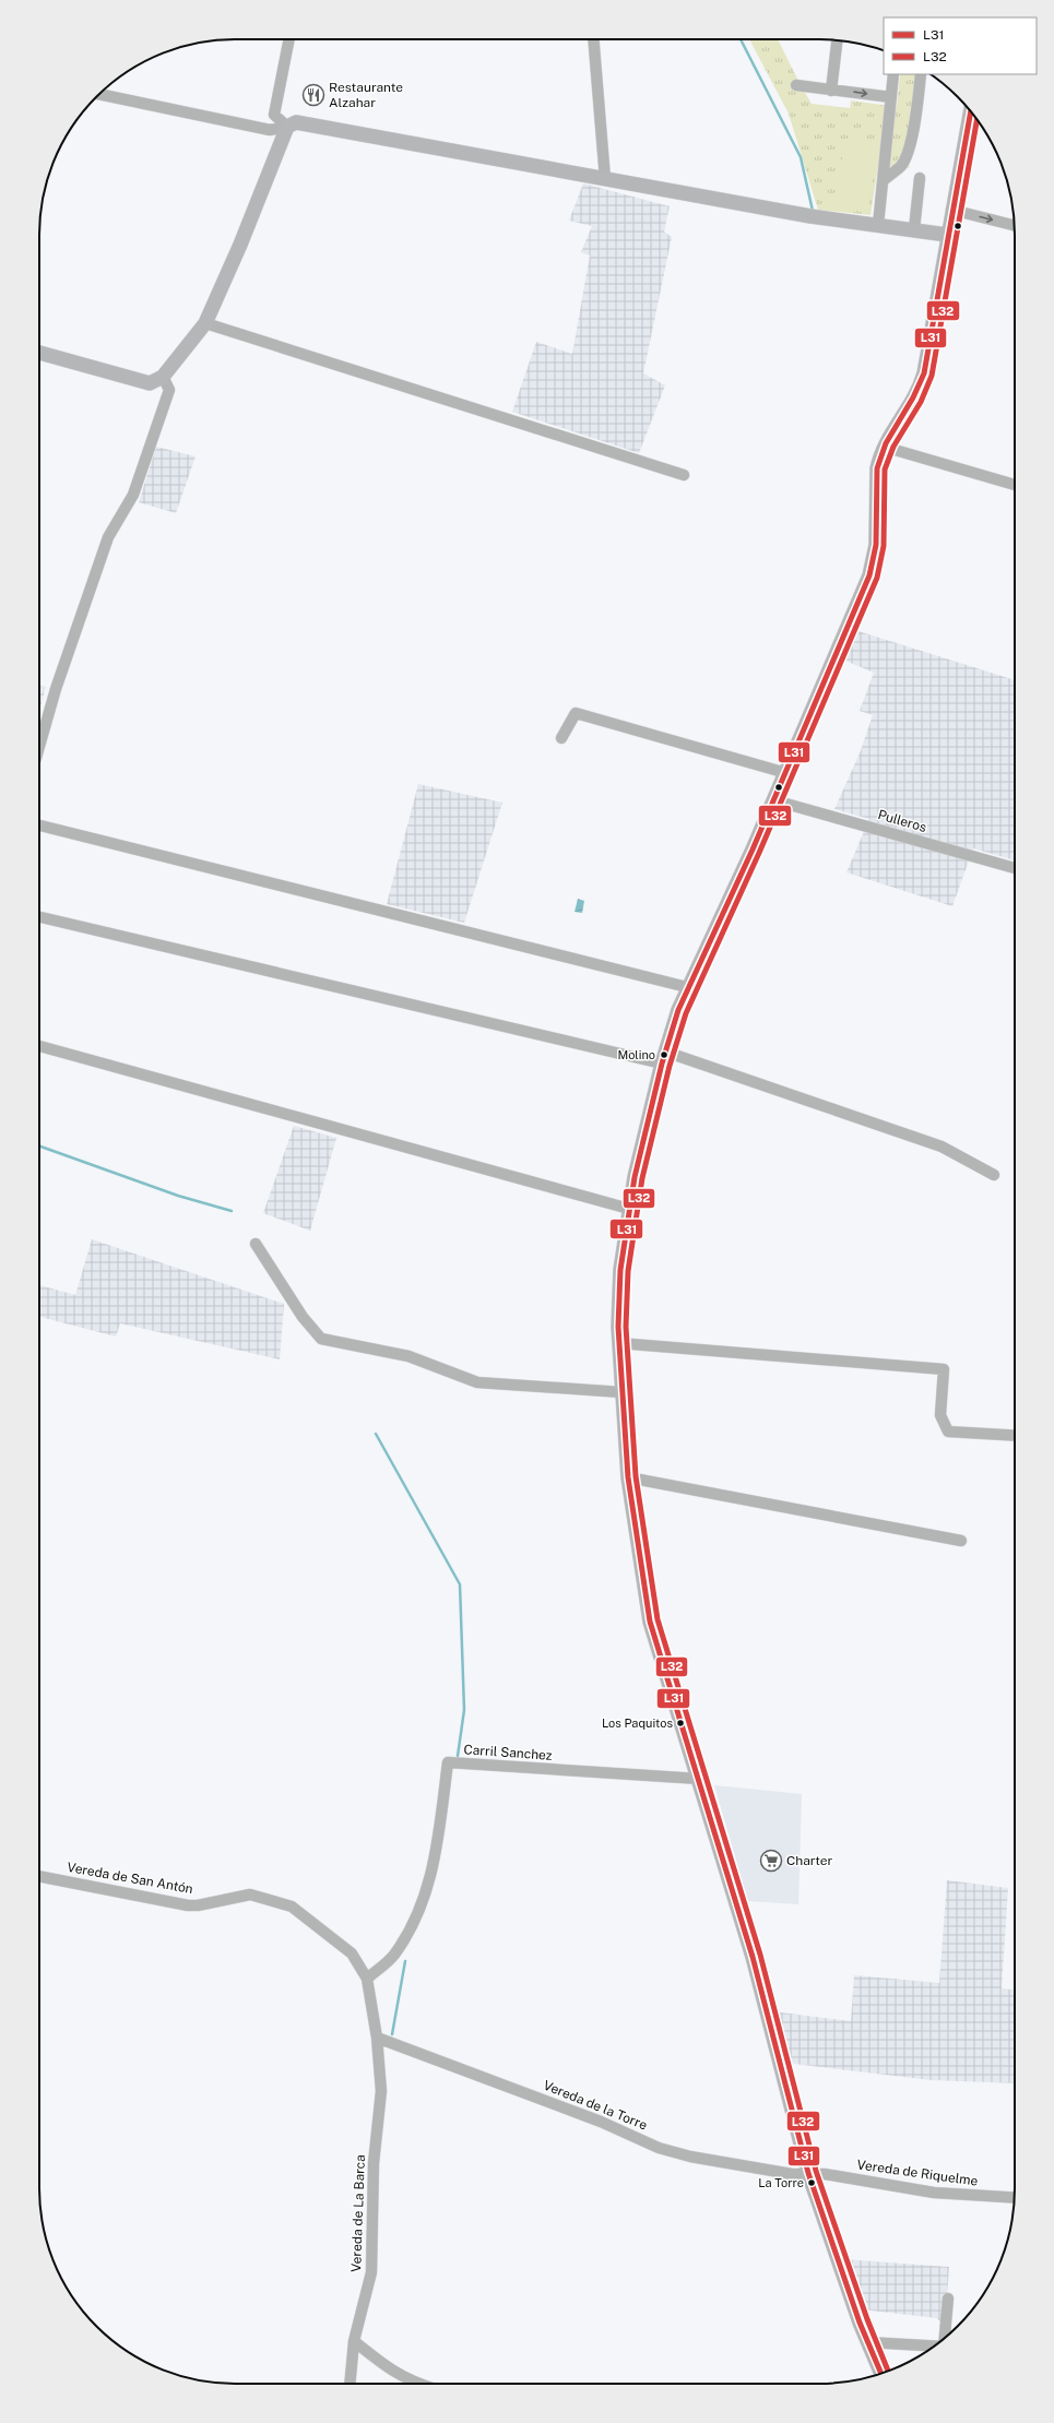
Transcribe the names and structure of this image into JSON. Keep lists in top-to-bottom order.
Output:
{
  "streets": {
    "street": [
      "Pulleros",
      "Carril Sanchez",
      "Vereda de San Antón",
      "Vereda de la Torre",
      "Vereda de Riquelme",
      "Vereda de La Barca"
    ]
  },
  "crossings": [
    ["Carril Sanchez", "Vereda de San Antón"],
    ["Vereda de San Antón", "Vereda de la Torre"],
    ["Vereda de San Antón", "Vereda de La Barca"],
    ["Vereda de la Torre", "Vereda de Riquelme"],
    ["Vereda de la Torre", "Vereda de La Barca"]
  ],
  "places": {
    "restaurant": ["Restaurante Alzahar"],
    "other": ["Molino", "Los Paquitos", "La Torre"],
    "supermarket": ["Charter"]
  },
  "lines": ["transit line L31", "transit line L32"],
  "legend": ["L31", "L32"]
}
